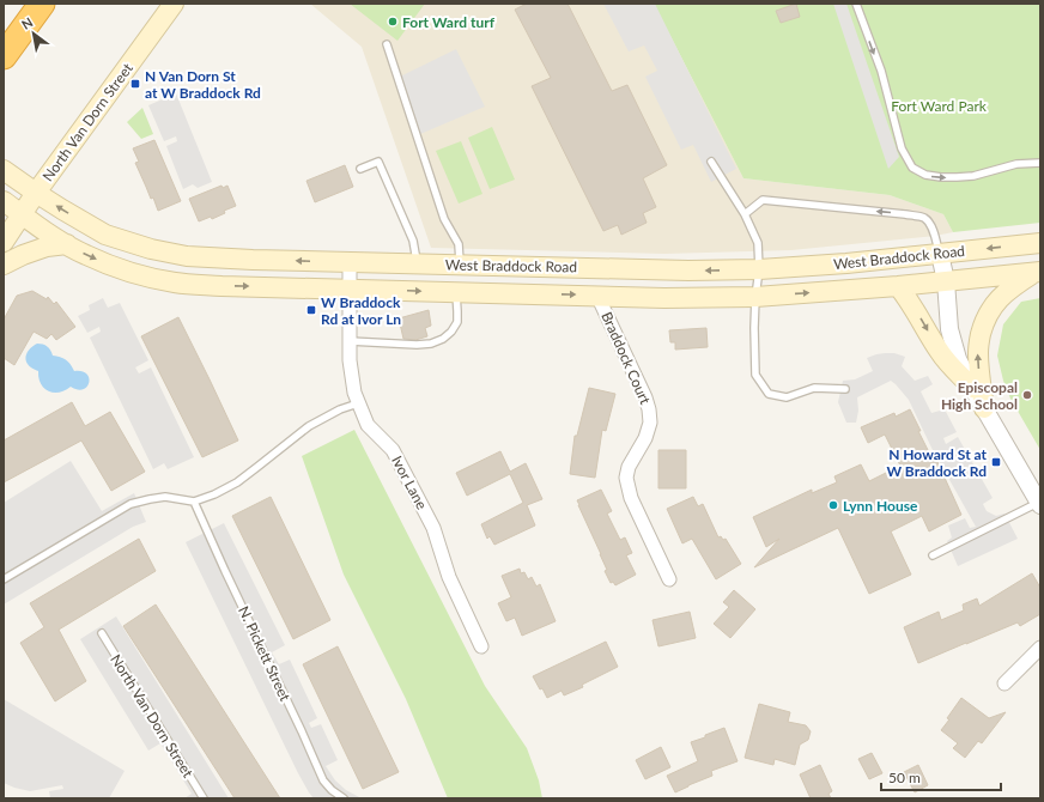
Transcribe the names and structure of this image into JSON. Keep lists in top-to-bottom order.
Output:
{
  "streets": {
    "main road": ["North Van Dorn Street", "West Braddock Road"],
    "street": ["Braddock Court", "Ivor Lane"],
    "lane": ["N. Pickett Street"]
  },
  "crossings": [
    ["North Van Dorn Street", "West Braddock Road"],
    ["West Braddock Road", "Braddock Court"],
    ["West Braddock Road", "Ivor Lane"]
  ],
  "parks": ["Fort Ward Park"],
  "places": {
    "other": ["Fort Ward turf", "Episcopal High School", "Lynn House"],
    "transit": ["N Van Dorn St at W Braddock Rd", "W Braddock Rd at Ivor Ln", "N Howard St at W Braddock Rd"]
  },
  "scale_bar": "50 m",
  "north": "top left"
}
